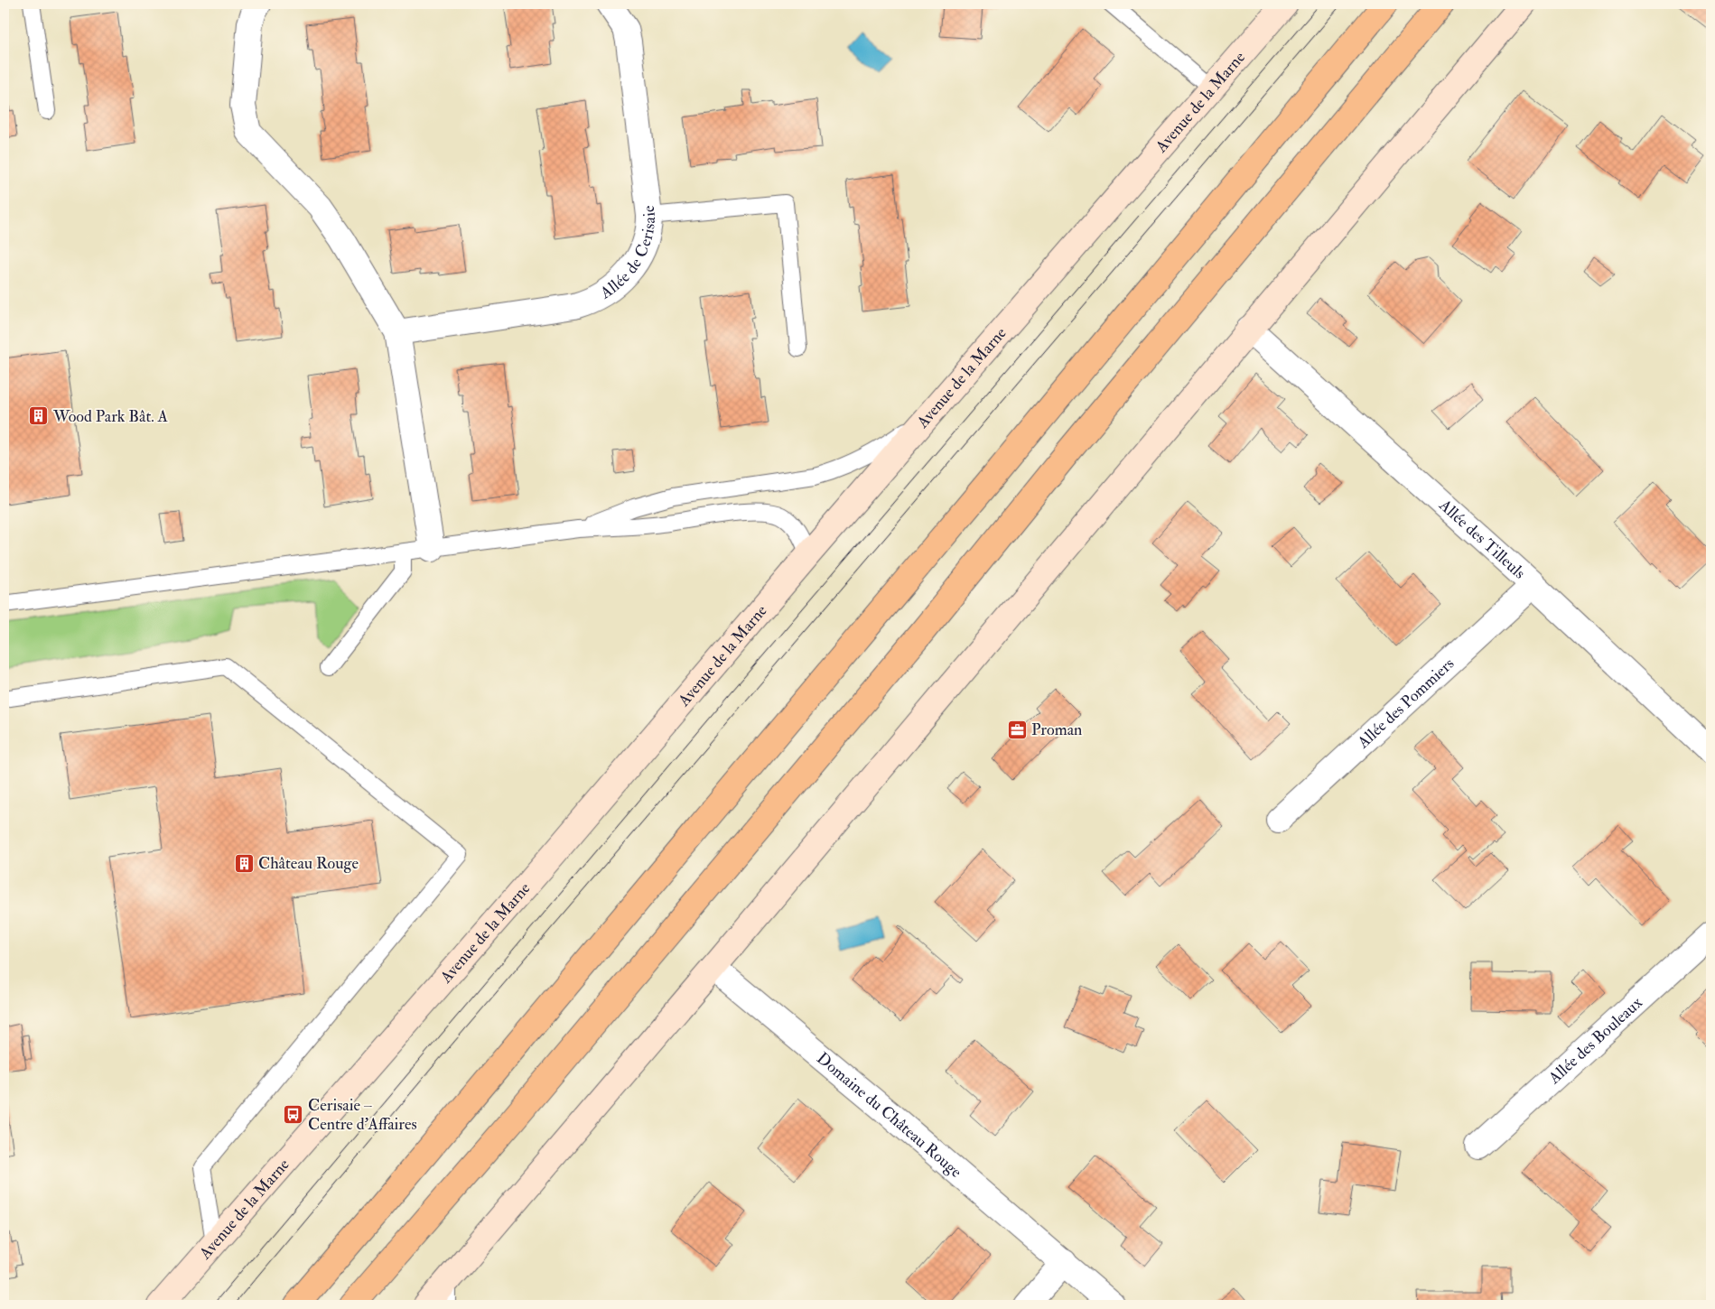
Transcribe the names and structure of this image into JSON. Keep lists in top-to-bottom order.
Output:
{
  "streets": {
    "street": [
      "Avenue de la Marne",
      "Allée de Cerisaie",
      "Allée des Tilleuls",
      "Allée des Pommiers",
      "Allée des Bouleaux",
      "Domaine du Château Rouge"
    ]
  },
  "crossings": [
    ["Allée des Tilleuls", "Allée des Pommiers"]
  ],
  "places": {
    "building": ["Wood Park Bât. A", "Château Rouge"],
    "office": ["Proman"],
    "bus stop": ["Cerisaie – Centre d'Affaires"]
  }
}
